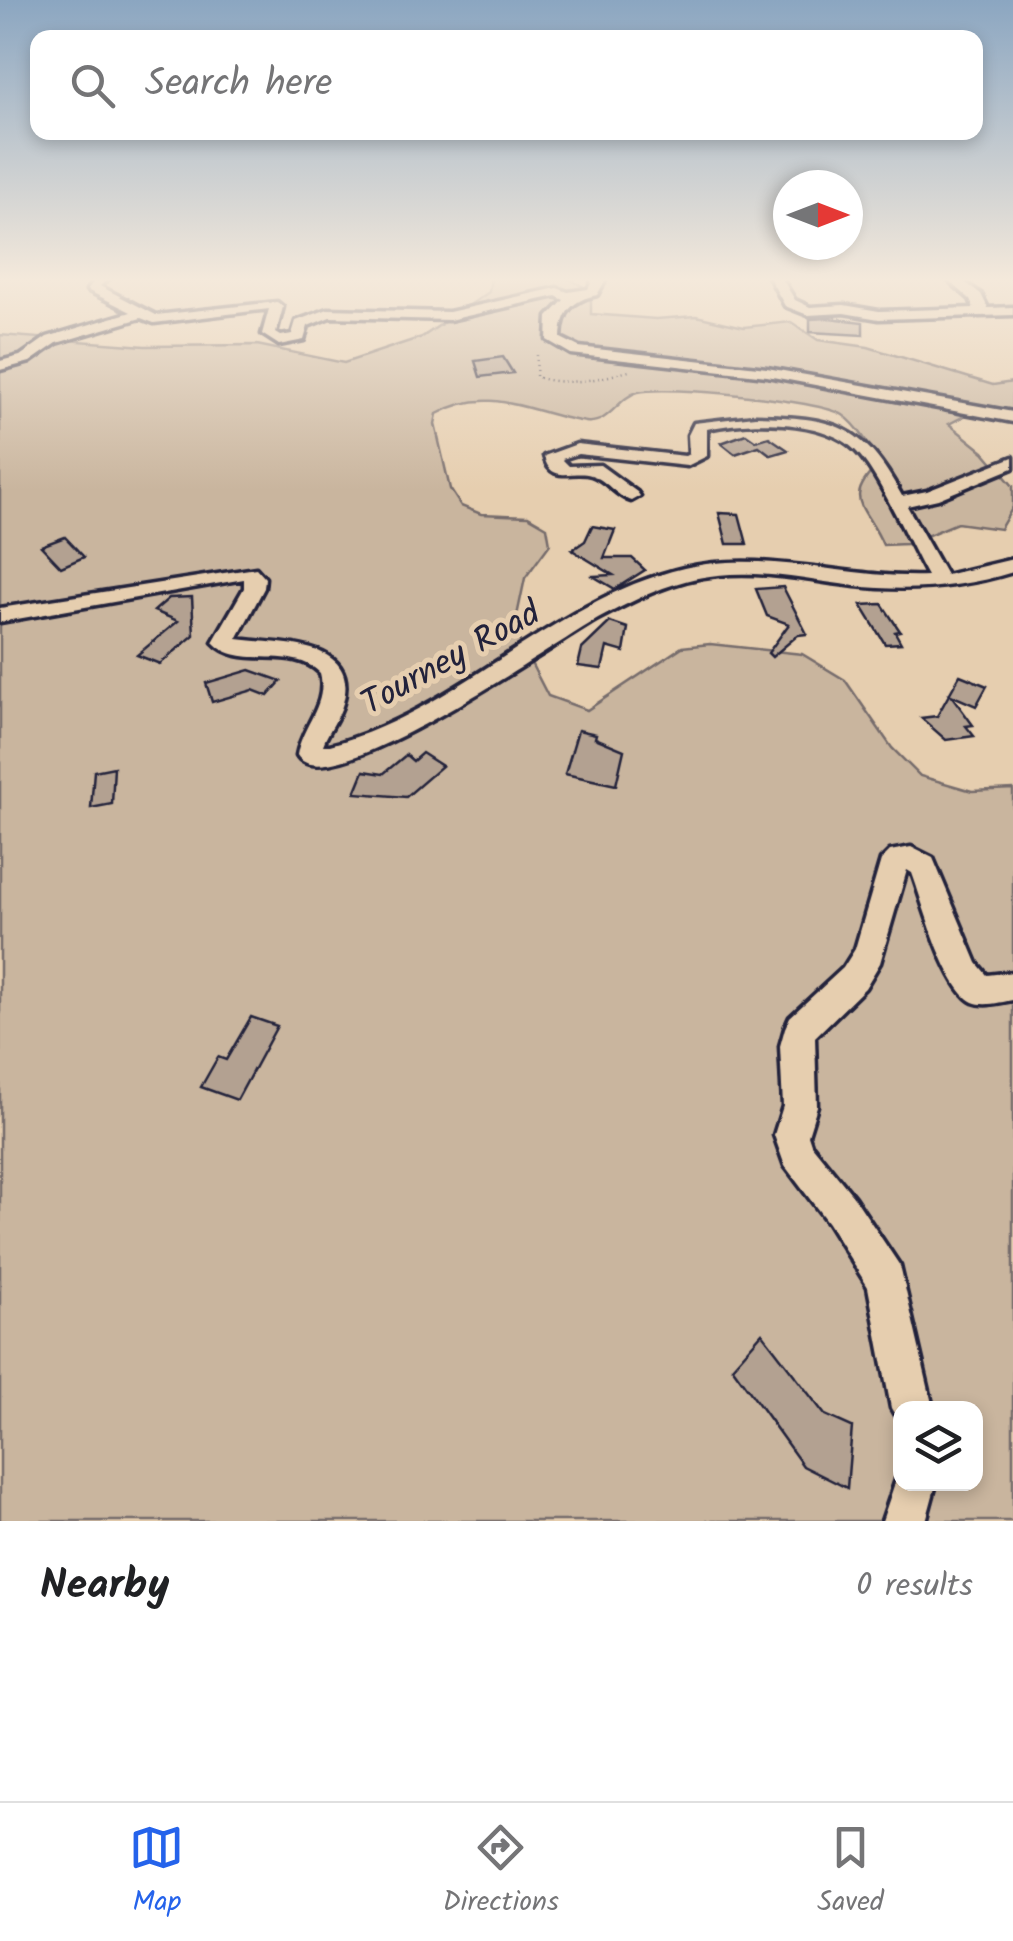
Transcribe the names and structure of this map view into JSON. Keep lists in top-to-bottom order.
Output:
{
  "streets": {
    "street": ["Tourney Road"]
  },
  "north": "right",
  "page": {
    "search": "Search here",
    "heading": ["Nearby", "0 results"],
    "nav": ["Map", "Directions", "Saved"]
  }
}
